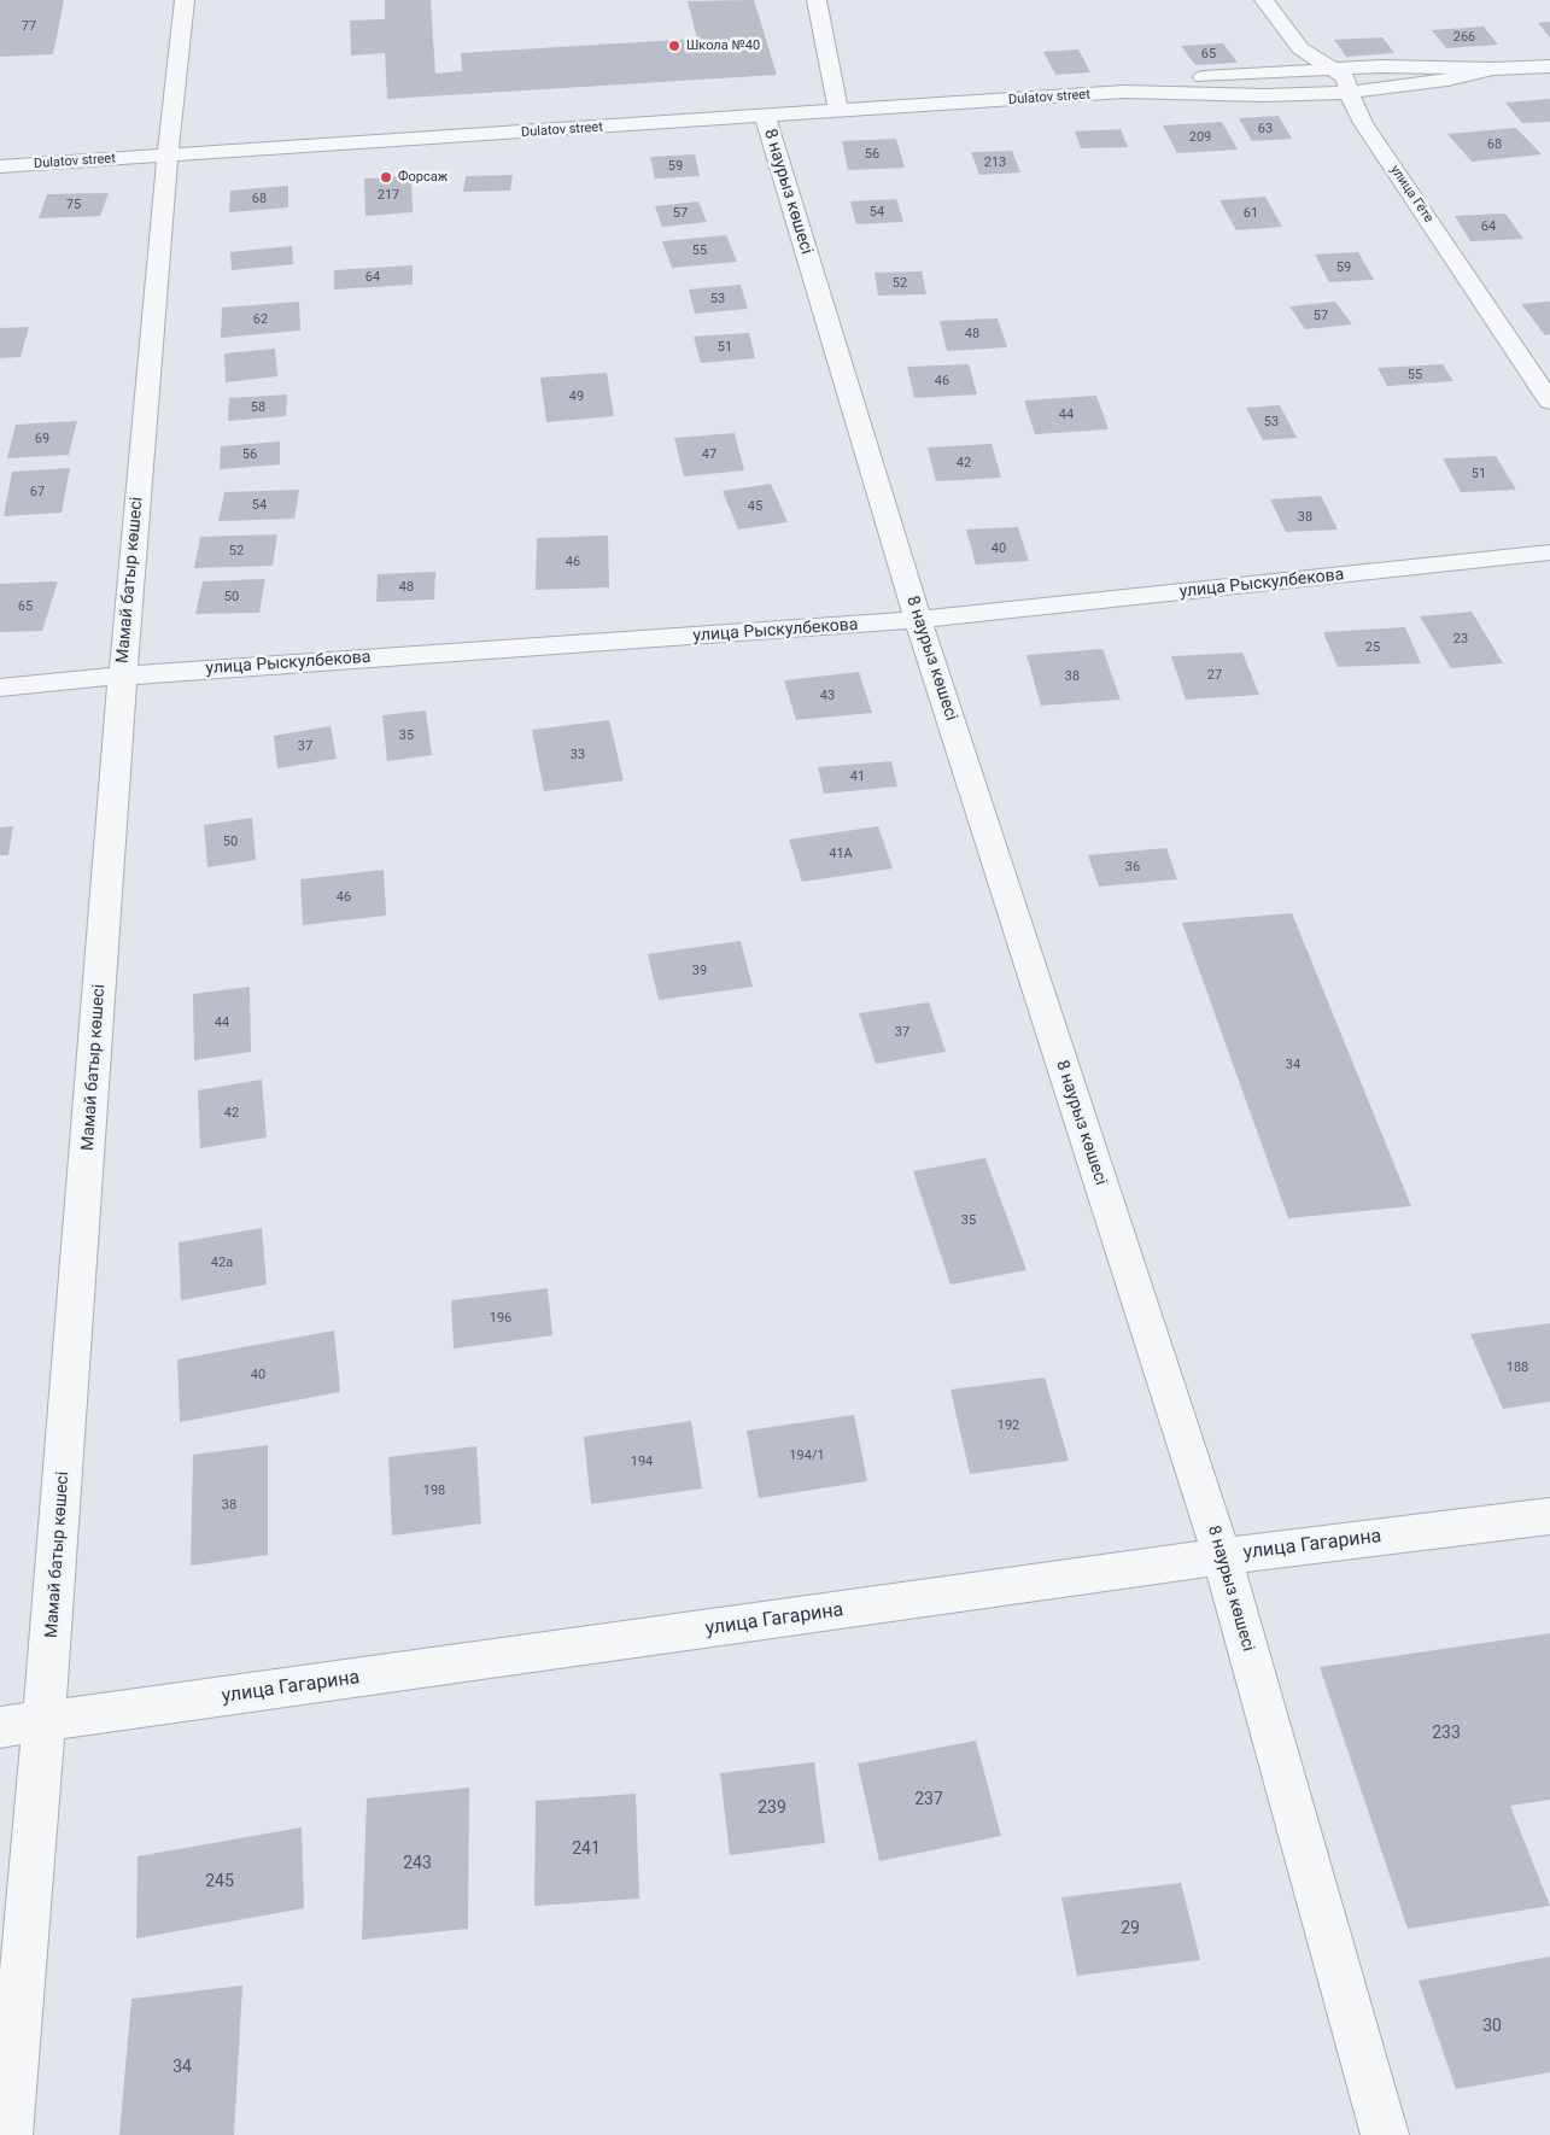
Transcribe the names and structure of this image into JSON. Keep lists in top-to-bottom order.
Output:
{
  "streets": {
    "street": [
      "Dulatov street",
      "8 наурыз көшесі",
      "улица Гёте",
      "Мамай батыр көшесі",
      "улица Рыскулбекова",
      "улица Гагарина"
    ]
  },
  "crossings": [
    ["Dulatov street", "8 наурыз көшесі"],
    ["Dulatov street", "улица Гёте"],
    ["Dulatov street", "Мамай батыр көшесі"],
    ["8 наурыз көшесі", "улица Рыскулбекова"],
    ["8 наурыз көшесі", "улица Гагарина"],
    ["Мамай батыр көшесі", "улица Рыскулбекова"],
    ["Мамай батыр көшесі", "улица Гагарина"]
  ],
  "places": ["Школа №40", "Форсаж"],
  "house_numbers": [
    "77",
    "266",
    "65",
    "63",
    "209",
    "68",
    "56",
    "213",
    "59",
    "217",
    "68",
    "75",
    "54",
    "57",
    "61",
    "64",
    "55",
    "59",
    "64",
    "52",
    "53",
    "57",
    "62",
    "48",
    "51",
    "55",
    "46",
    "49",
    "58",
    "44",
    "53",
    "69",
    "56",
    "47",
    "42",
    "51",
    "67",
    "54",
    "45",
    "38",
    "40",
    "52",
    "46",
    "48",
    "50",
    "65",
    "23",
    "25",
    "27",
    "38",
    "43",
    "35",
    "37",
    "33",
    "41",
    "50",
    "41А",
    "36",
    "46",
    "39",
    "44",
    "37",
    "34",
    "42",
    "35",
    "42а",
    "196",
    "188",
    "40",
    "192",
    "194/1",
    "194",
    "198",
    "38",
    "233",
    "237",
    "239",
    "241",
    "243",
    "245",
    "29",
    "30",
    "34"
  ]
}
